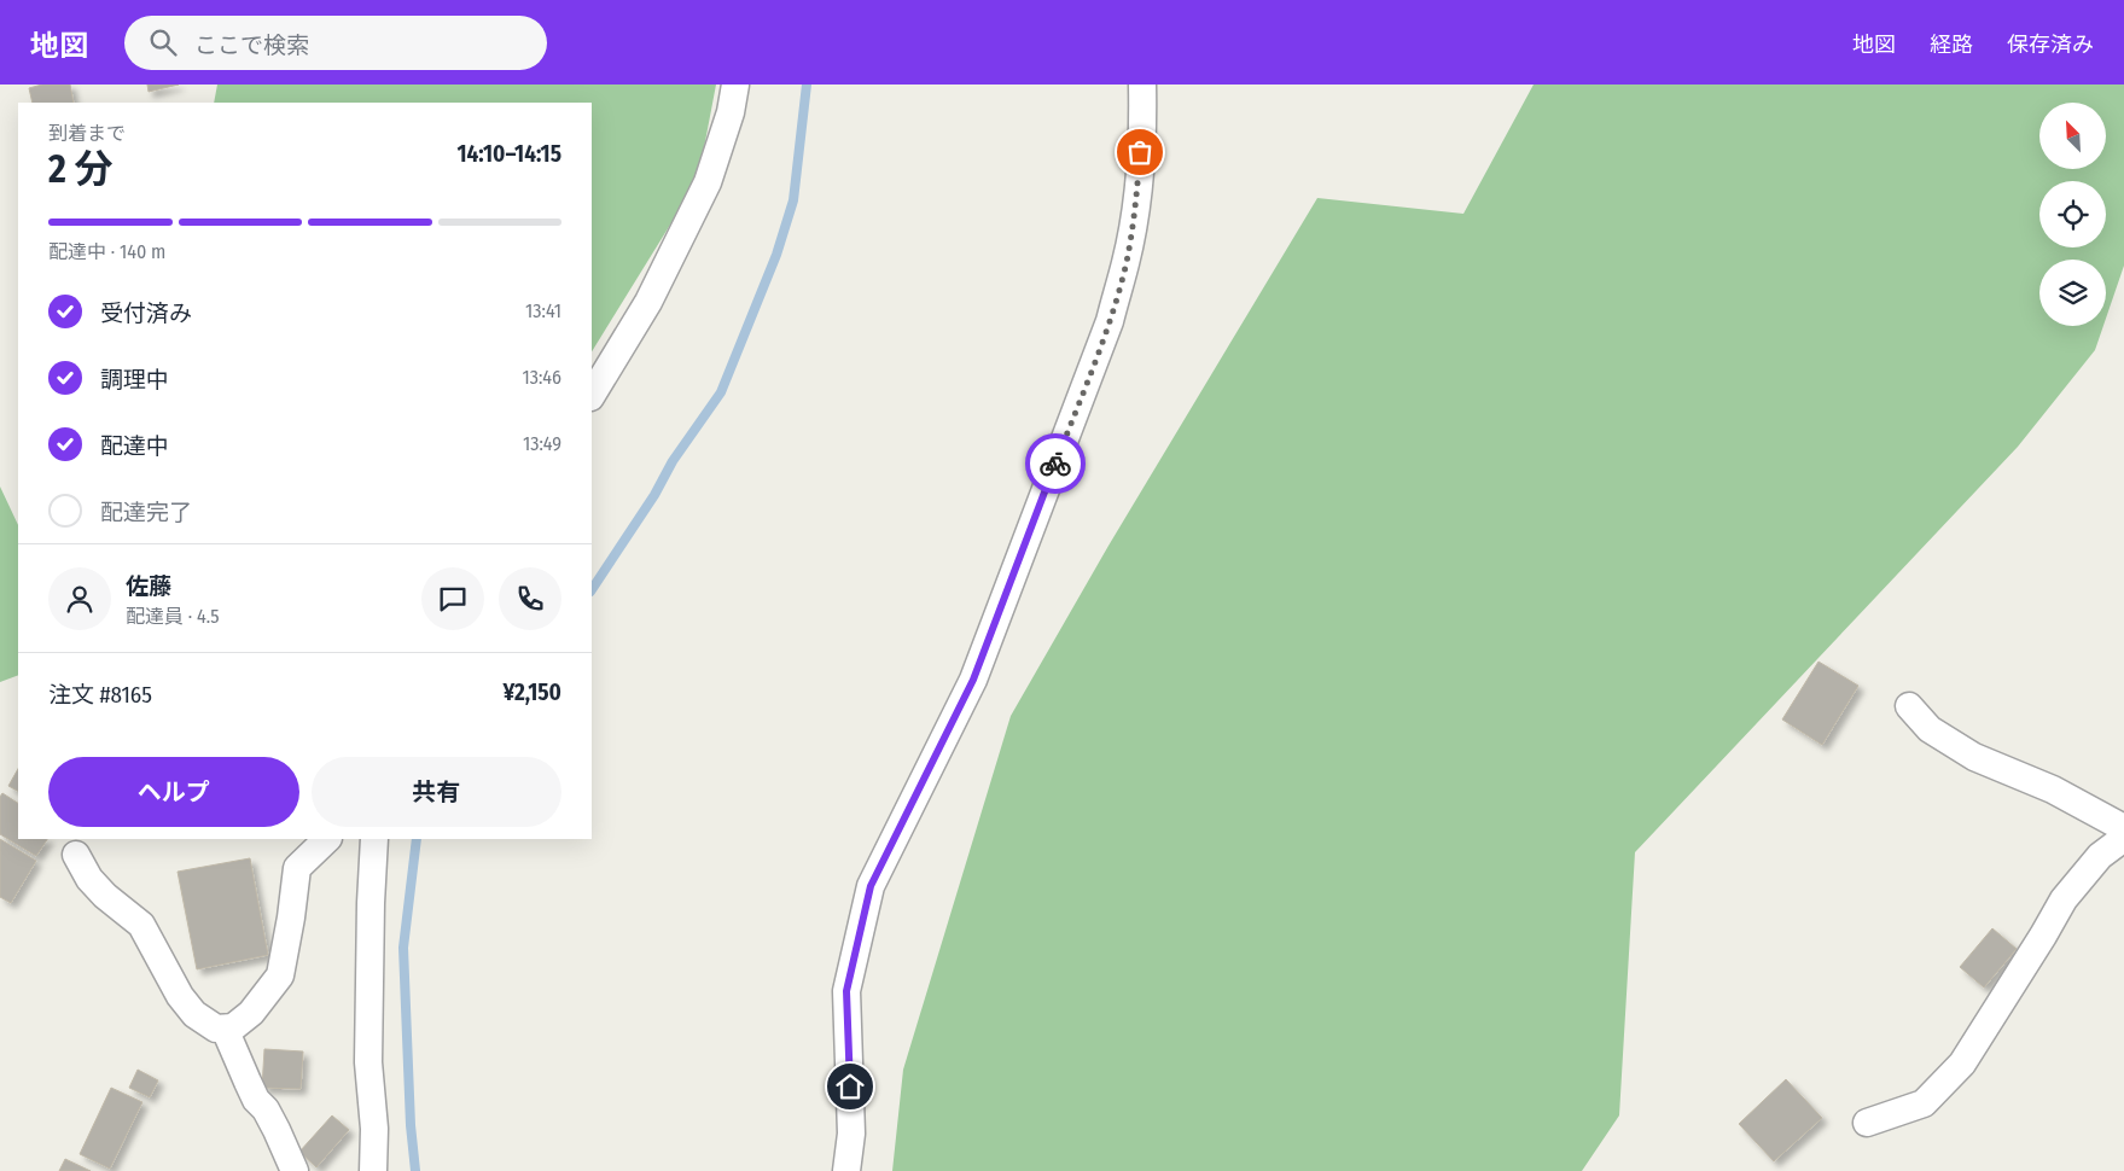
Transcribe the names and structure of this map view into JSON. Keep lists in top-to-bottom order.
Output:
{
  "north": "top left",
  "page": {
    "header": "地図",
    "search": "ここで検索",
    "nav": ["地図", "経路", "保存済み"],
    "heading": ["2 分", "到着まで", "14:10–14:15"],
    "panel": [
      "佐藤",
      "配達員 · 4.5",
      "注文 #8165",
      "¥2,150"
    ],
    "bar": "配達中 · 140 m",
    "list": [
      ["受付済み", "13:41"],
      ["調理中", "13:46"],
      ["配達中", "13:49"],
      "配達完了"
    ],
    "buttons": ["ヘルプ", "共有"]
  }
}
